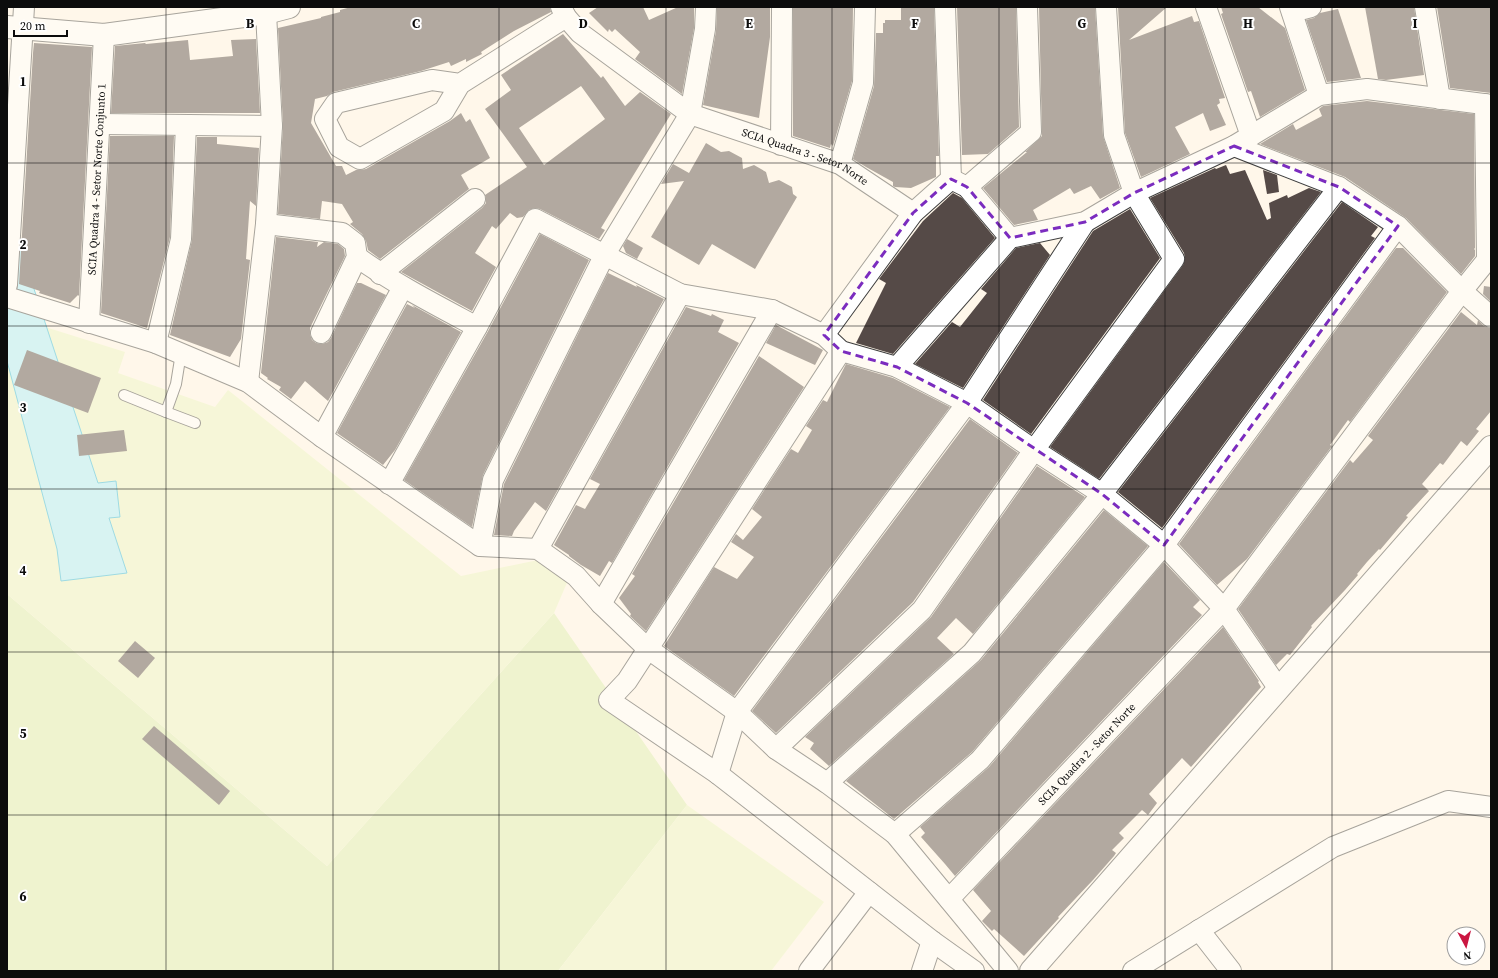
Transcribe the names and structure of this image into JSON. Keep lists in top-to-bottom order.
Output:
{
  "streets": {
    "street": ["SCIA Quadra 3 - Setor Norte", "SCIA Quadra 4 - Setor Norte Conjunto 1", "SCIA Quadra 2 - Setor Norte"]
  },
  "scale_bar": "20 m",
  "north": "bottom",
  "grid": {
    "columns": [
      "B",
      "C",
      "D",
      "E",
      "F",
      "G",
      "H",
      "I"
    ],
    "rows": [
      "1",
      "2",
      "3",
      "4",
      "5",
      "6"
    ]
  }
}
